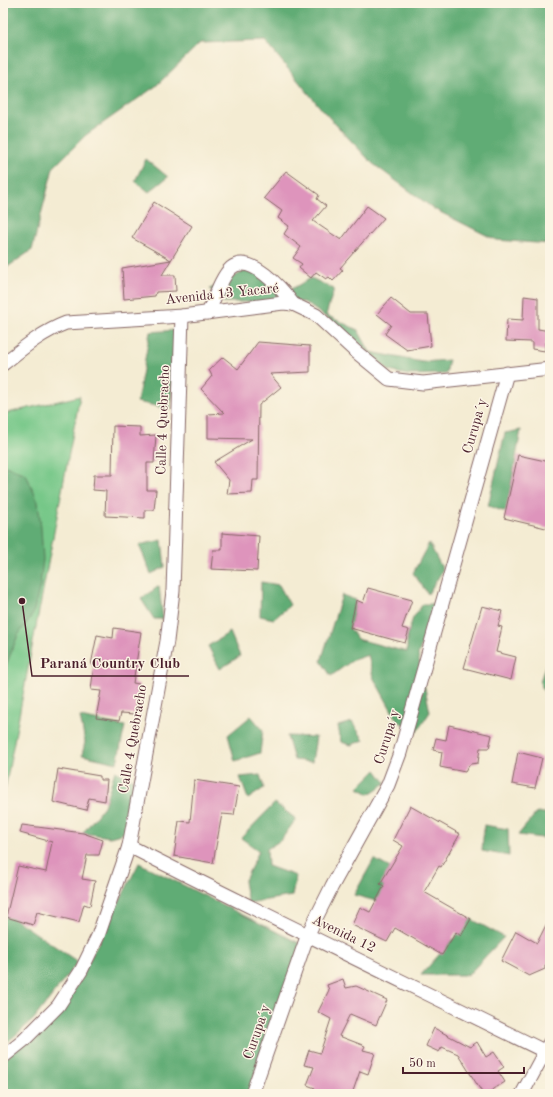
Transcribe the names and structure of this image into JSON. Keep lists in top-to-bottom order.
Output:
{
  "streets": {
    "street": [
      "Avenida 13 Yacaré",
      "Calle 4 Quebracho",
      "Curupa´y",
      "Avenida 12"
    ]
  },
  "crossings": [
    ["Avenida 13 Yacaré", "Calle 4 Quebracho"],
    ["Avenida 13 Yacaré", "Curupa´y"],
    ["Calle 4 Quebracho", "Avenida 12"],
    ["Curupa´y", "Avenida 12"]
  ],
  "places": ["Paraná Country Club"],
  "scale_bar": "50 m"
}
